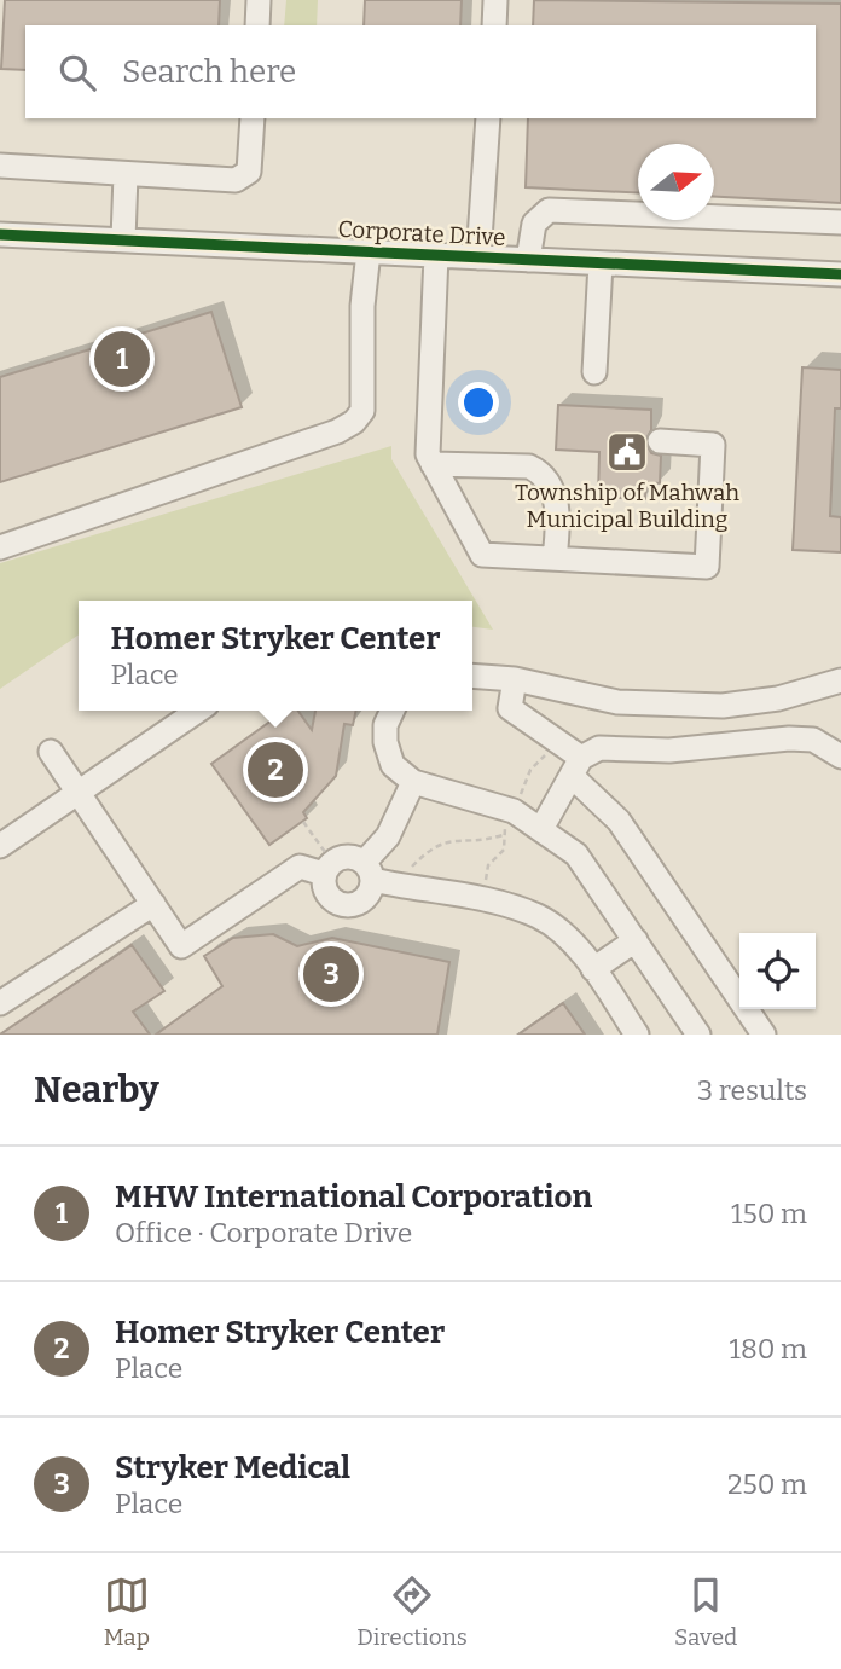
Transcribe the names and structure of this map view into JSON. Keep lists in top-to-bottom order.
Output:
{
  "streets": {
    "street": ["Corporate Drive"]
  },
  "places": {
    "public building": ["Township of Mahwah Municipal Building"]
  },
  "north": "right",
  "page": {
    "search": "Search here",
    "pins": ["1", "2", "3"],
    "popup": ["Homer Stryker Center", "Place"],
    "heading": ["Nearby", "3 results"],
    "list": [
      {
        "mark": "1",
        "name": "MHW International Corporation",
        "note": "Office · Corporate Drive",
        "value": "150 m"
      },
      {
        "mark": "2",
        "name": "Homer Stryker Center",
        "note": "Place",
        "value": "180 m"
      },
      {
        "mark": "3",
        "name": "Stryker Medical",
        "note": "Place",
        "value": "250 m"
      }
    ],
    "nav": ["Map", "Directions", "Saved"]
  }
}
